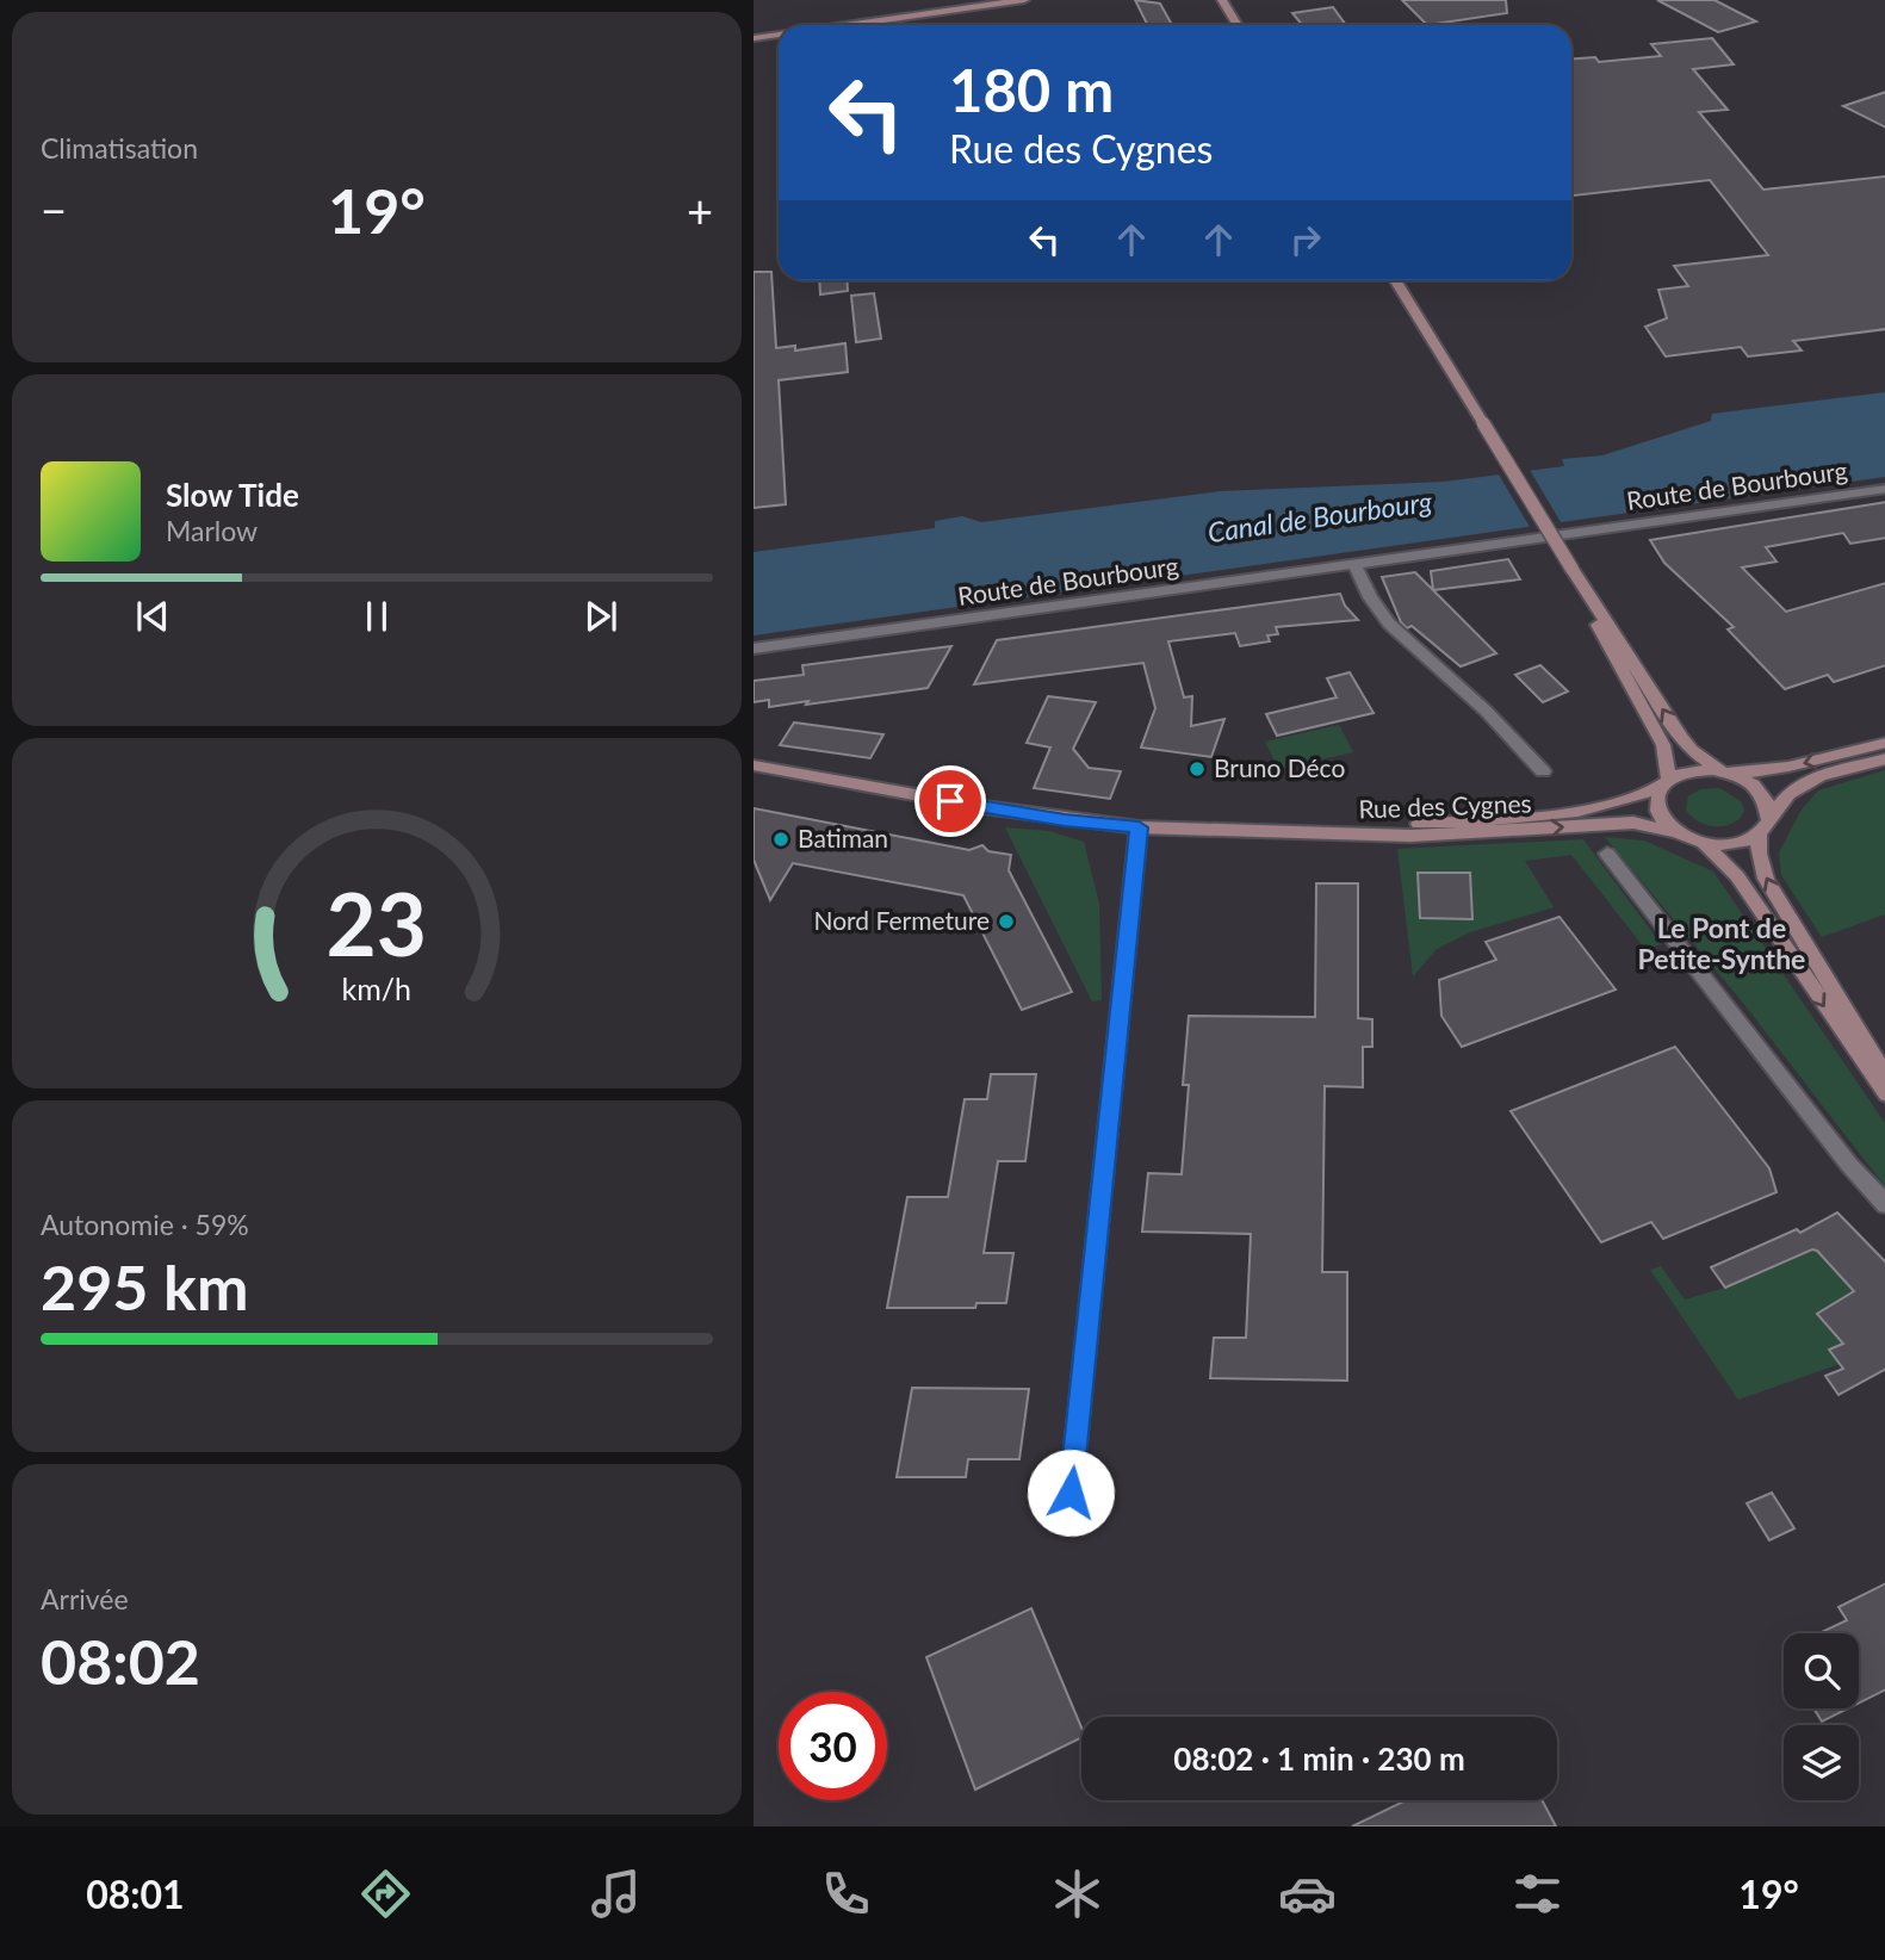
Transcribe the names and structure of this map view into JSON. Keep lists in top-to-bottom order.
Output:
{
  "streets": {
    "street": ["Route de Bourbourg", "Rue des Cygnes"]
  },
  "districts": ["Le Pont de Petite-Synthe"],
  "water": ["Canal de Bourbourg"],
  "places": ["Bruno Déco", "Batiman", "Nord Fermeture"],
  "page": {
    "tile": [
      "Climatisation",
      ["Autonomie · 59%", "295 km"],
      ["Arrivée", "08:02"]
    ],
    "turn": ["180 m", "Rue des Cygnes"],
    "heat": ["−", "19°", "+"],
    "song": ["Slow Tide", "Marlow"],
    "limit": "30",
    "trip": "08:02 · 1 min · 230 m",
    "tabs": ["08:01", "19°"],
    "gauge": ["23", "km/h"]
  }
}
